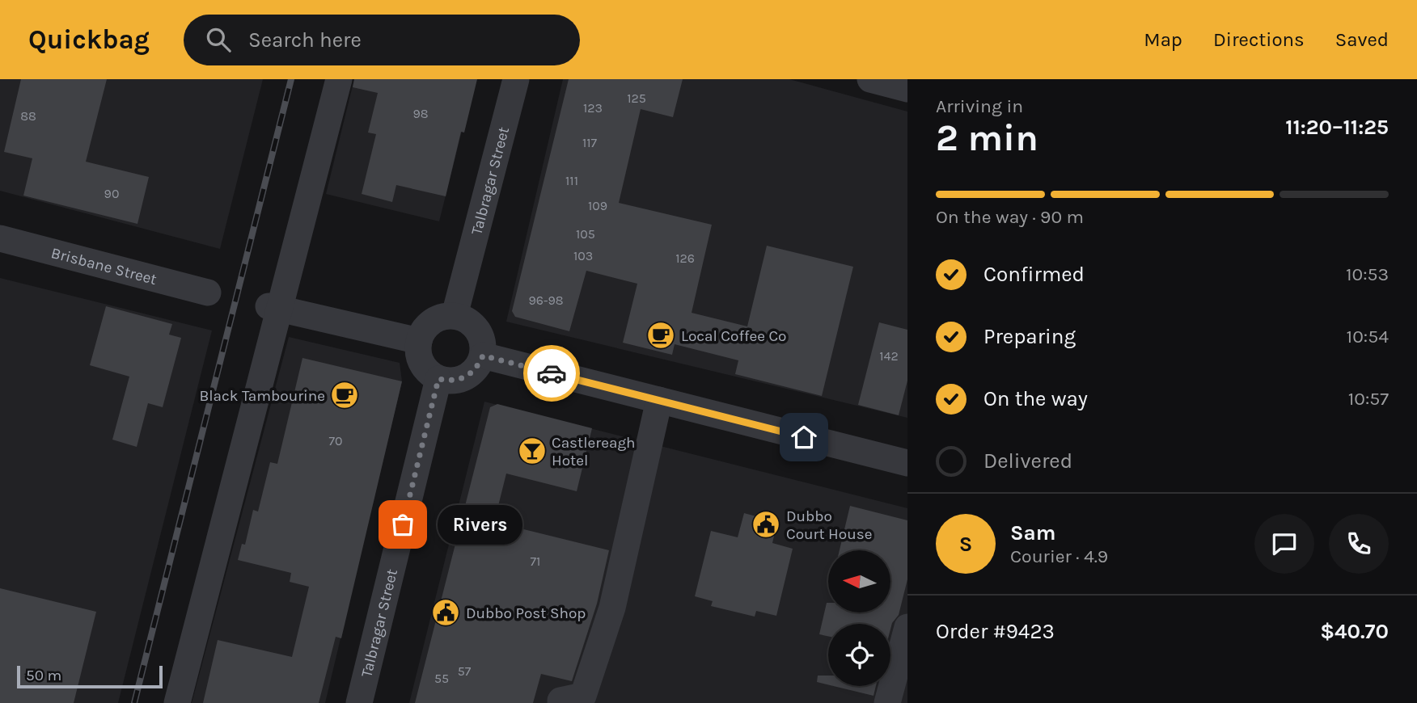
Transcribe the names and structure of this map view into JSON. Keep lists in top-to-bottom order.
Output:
{
  "streets": {
    "street": ["Talbragar Street", "Brisbane Street"]
  },
  "places": {
    "cafe": ["Local Coffee Co", "Black Tambourine"],
    "bar": ["Castlereagh Hotel"],
    "other": ["Rivers"],
    "public building": ["Dubbo Court House", "Dubbo Post Shop"]
  },
  "house_numbers": [
    "125",
    "123",
    "98",
    "88",
    "117",
    "111",
    "90",
    "109",
    "105",
    "103",
    "126",
    "96-98",
    "142",
    "70",
    "71",
    "57",
    "55"
  ],
  "scale_bar": "50 m",
  "north": "left",
  "page": {
    "header": "Quickbag",
    "search": "Search here",
    "nav": ["Map", "Directions", "Saved"],
    "heading": ["2 min", "Arriving in", "11:20–11:25"],
    "panel": [
      "Sam",
      "Courier · 4.9",
      "Order #9423",
      "$40.70"
    ],
    "bar": "On the way · 90 m",
    "list": [
      ["Confirmed", "10:53"],
      ["Preparing", "10:54"],
      ["On the way", "10:57"],
      "Delivered"
    ],
    "bubble": "Rivers",
    "round": "S",
    "scale": "50 m"
  }
}
